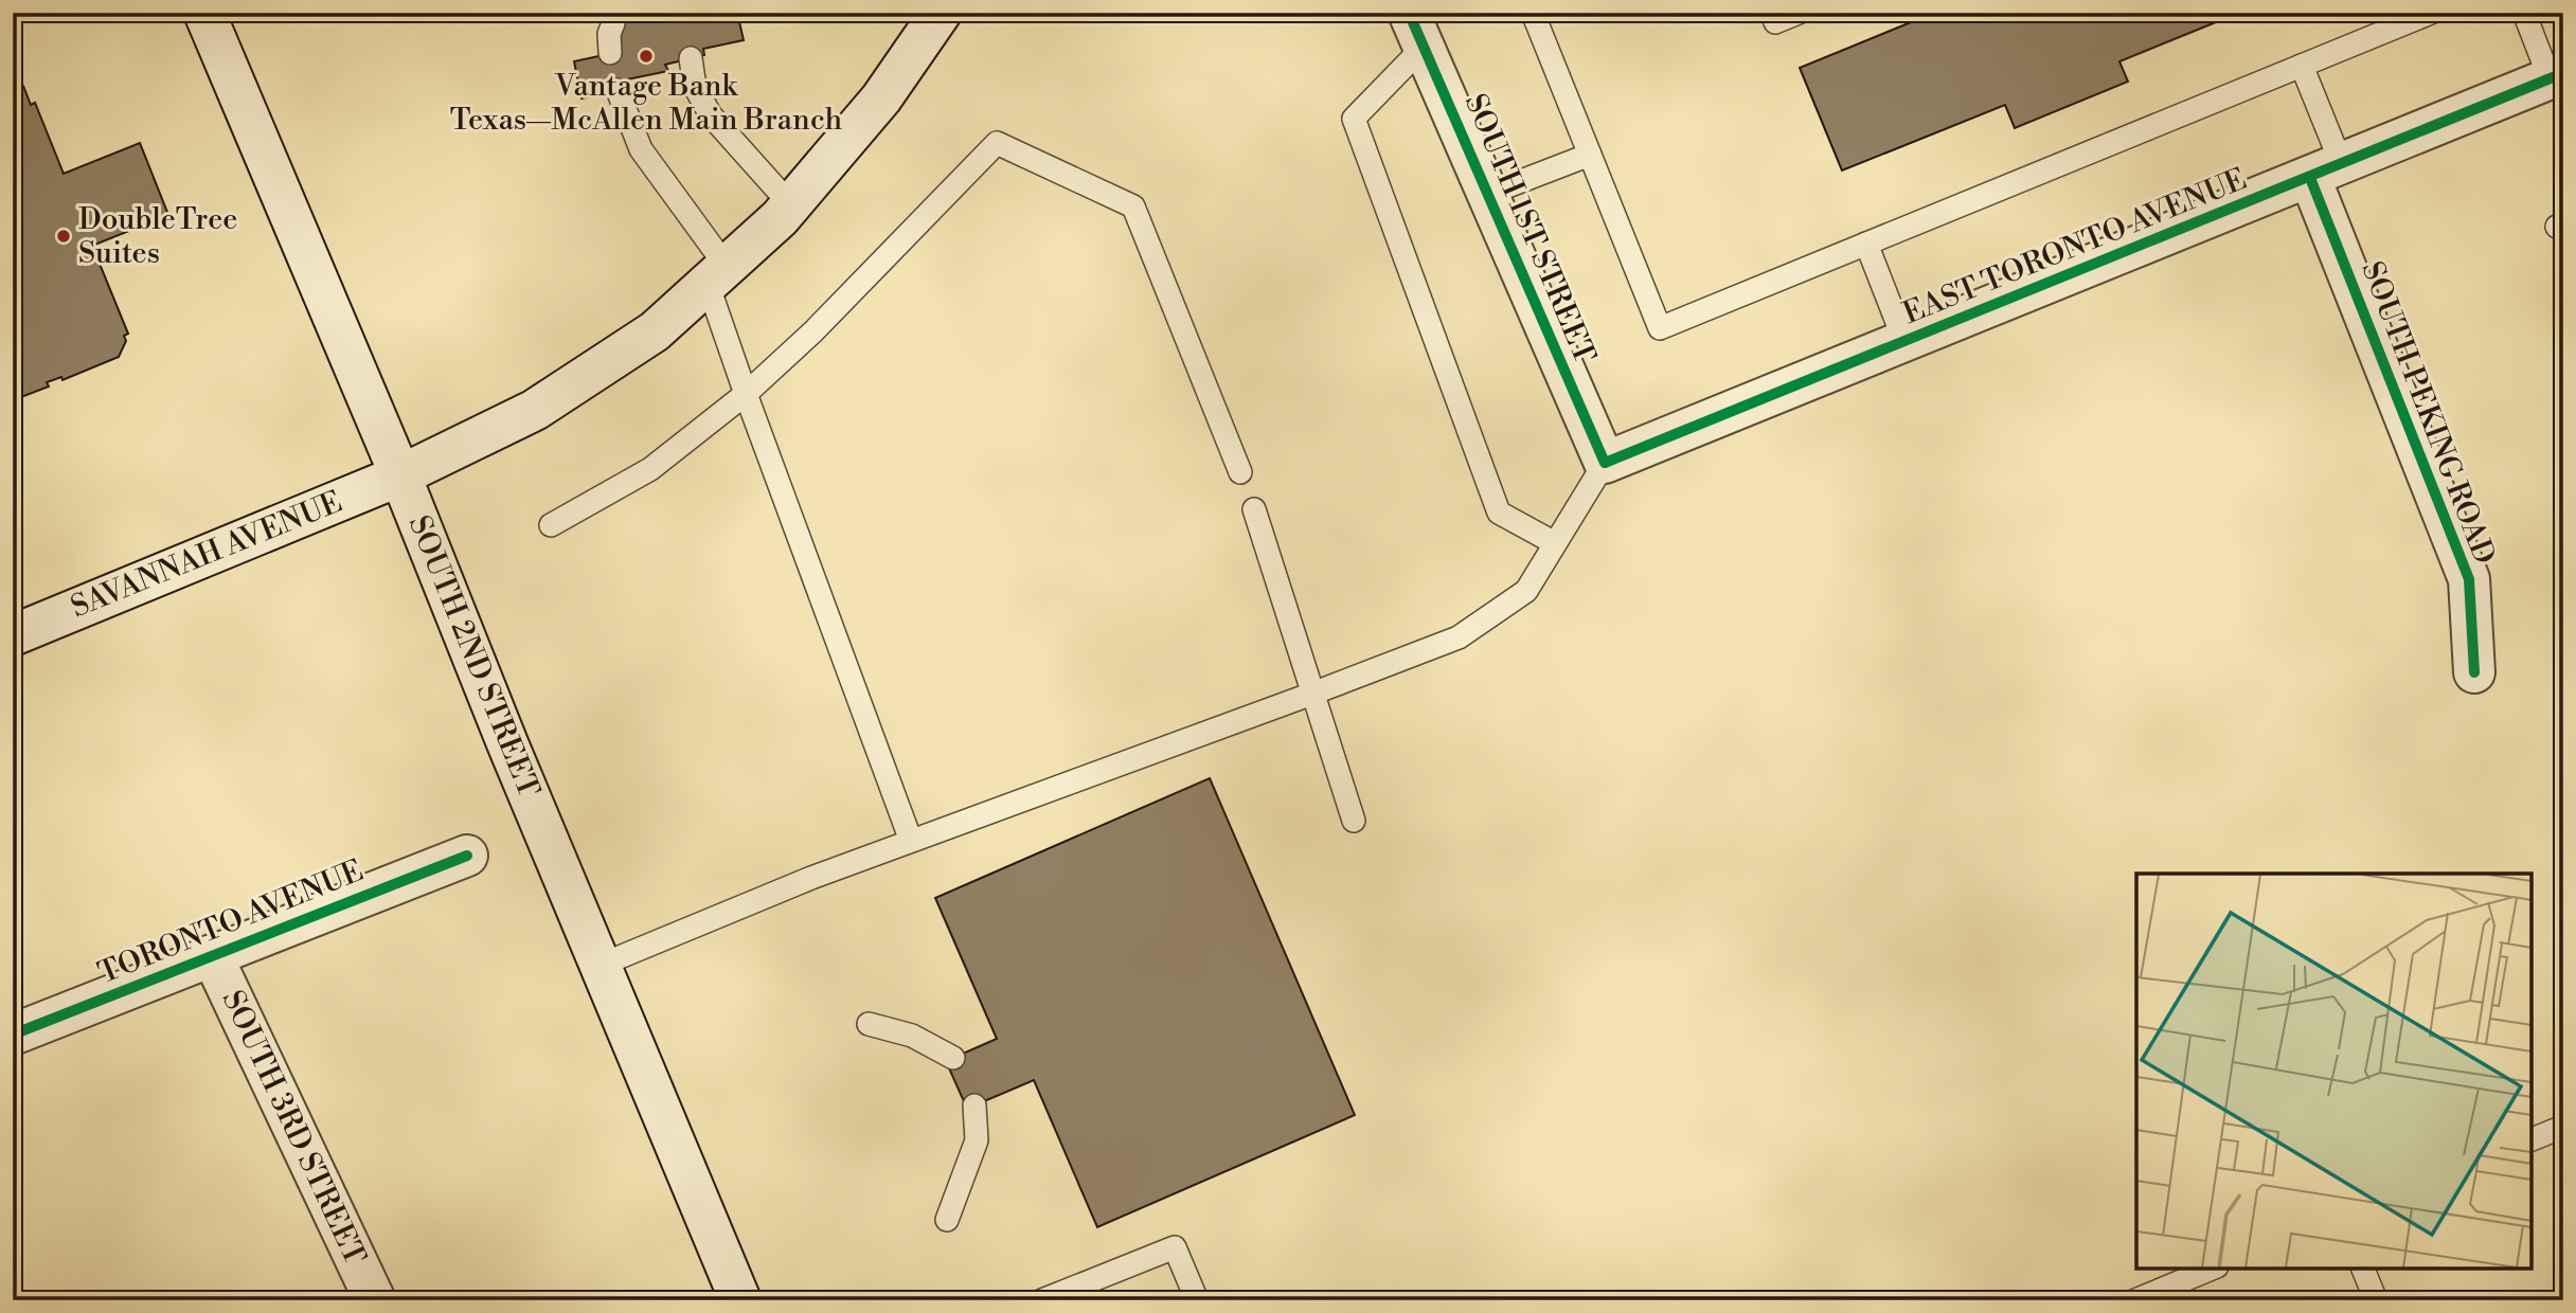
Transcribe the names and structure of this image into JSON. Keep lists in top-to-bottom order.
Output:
{
  "streets": {
    "street": [
      "SOUTH 1ST STREET",
      "EAST TORONTO AVENUE",
      "SOUTH PEKING ROAD",
      "SAVANNAH AVENUE",
      "SOUTH 2ND STREET",
      "TORONTO AVENUE",
      "SOUTH 3RD STREET"
    ]
  },
  "crossings": [
    ["SOUTH 1ST STREET", "EAST TORONTO AVENUE"],
    ["EAST TORONTO AVENUE", "SOUTH PEKING ROAD"],
    ["SAVANNAH AVENUE", "SOUTH 2ND STREET"],
    ["TORONTO AVENUE", "SOUTH 3RD STREET"]
  ],
  "places": ["Vantage Bank Texas—McAllen Main Branch", "DoubleTree Suites"]
}
